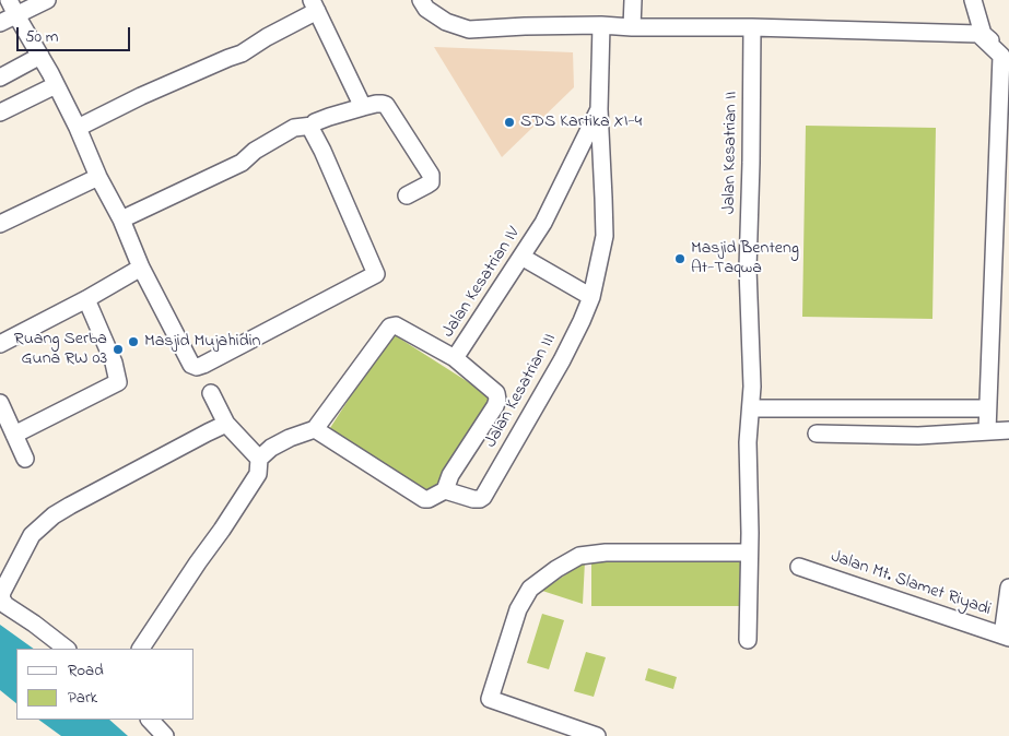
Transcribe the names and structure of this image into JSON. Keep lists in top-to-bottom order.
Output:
{
  "streets": {
    "street": [
      "Jalan Kesatrian II",
      "Jalan Kesatrian IV",
      "Jalan Kesatrian III",
      "Jalan Mt. Slamet Riyadi"
    ]
  },
  "crossings": [
    ["Jalan Kesatrian IV", "Jalan Kesatrian III"]
  ],
  "places": [
    "SDS Kartika XI-4",
    "Masjid Benteng At-Taqwa",
    "Masjid Mujahidin",
    "Ruang Serba Guna RW 03"
  ],
  "legend": ["Road", "Park"],
  "scale_bar": "50 m"
}
